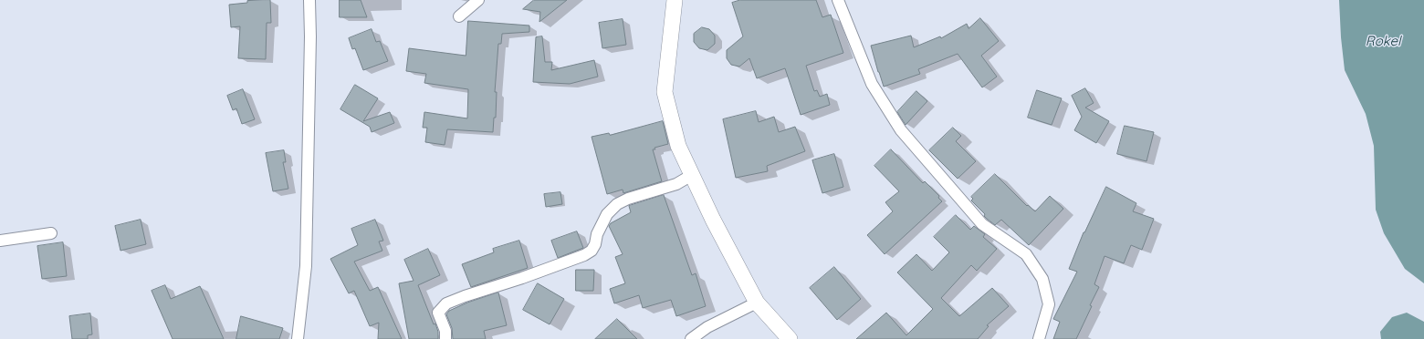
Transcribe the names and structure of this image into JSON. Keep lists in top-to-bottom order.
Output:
{
  "water": ["Rokel"]
}
